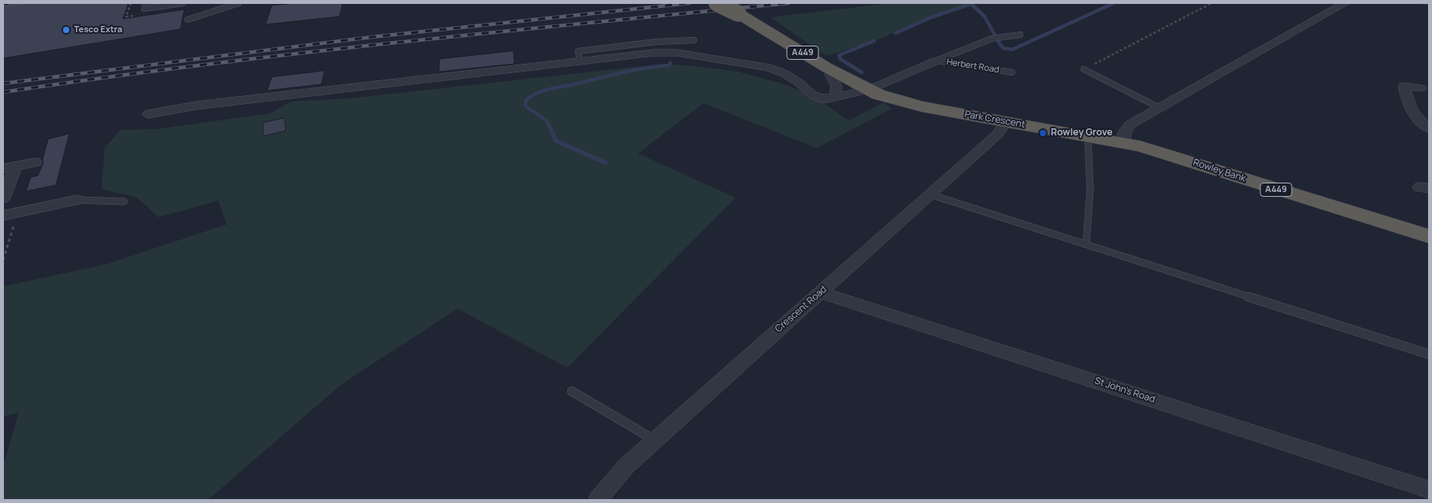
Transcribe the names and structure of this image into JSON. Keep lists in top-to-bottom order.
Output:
{
  "streets": {
    "highway": ["A449", "Park Crescent", "Rowley Bank"],
    "street": ["Herbert Road", "Crescent Road", "St John's Road"]
  },
  "crossings": [
    ["A449", "Herbert Road"],
    ["A449", "Park Crescent"],
    ["Herbert Road", "Park Crescent"],
    ["Park Crescent", "Rowley Bank"],
    ["Park Crescent", "Crescent Road"],
    ["Crescent Road", "St John's Road"]
  ],
  "places": ["Tesco Extra", "Rowley Grove"]
}
